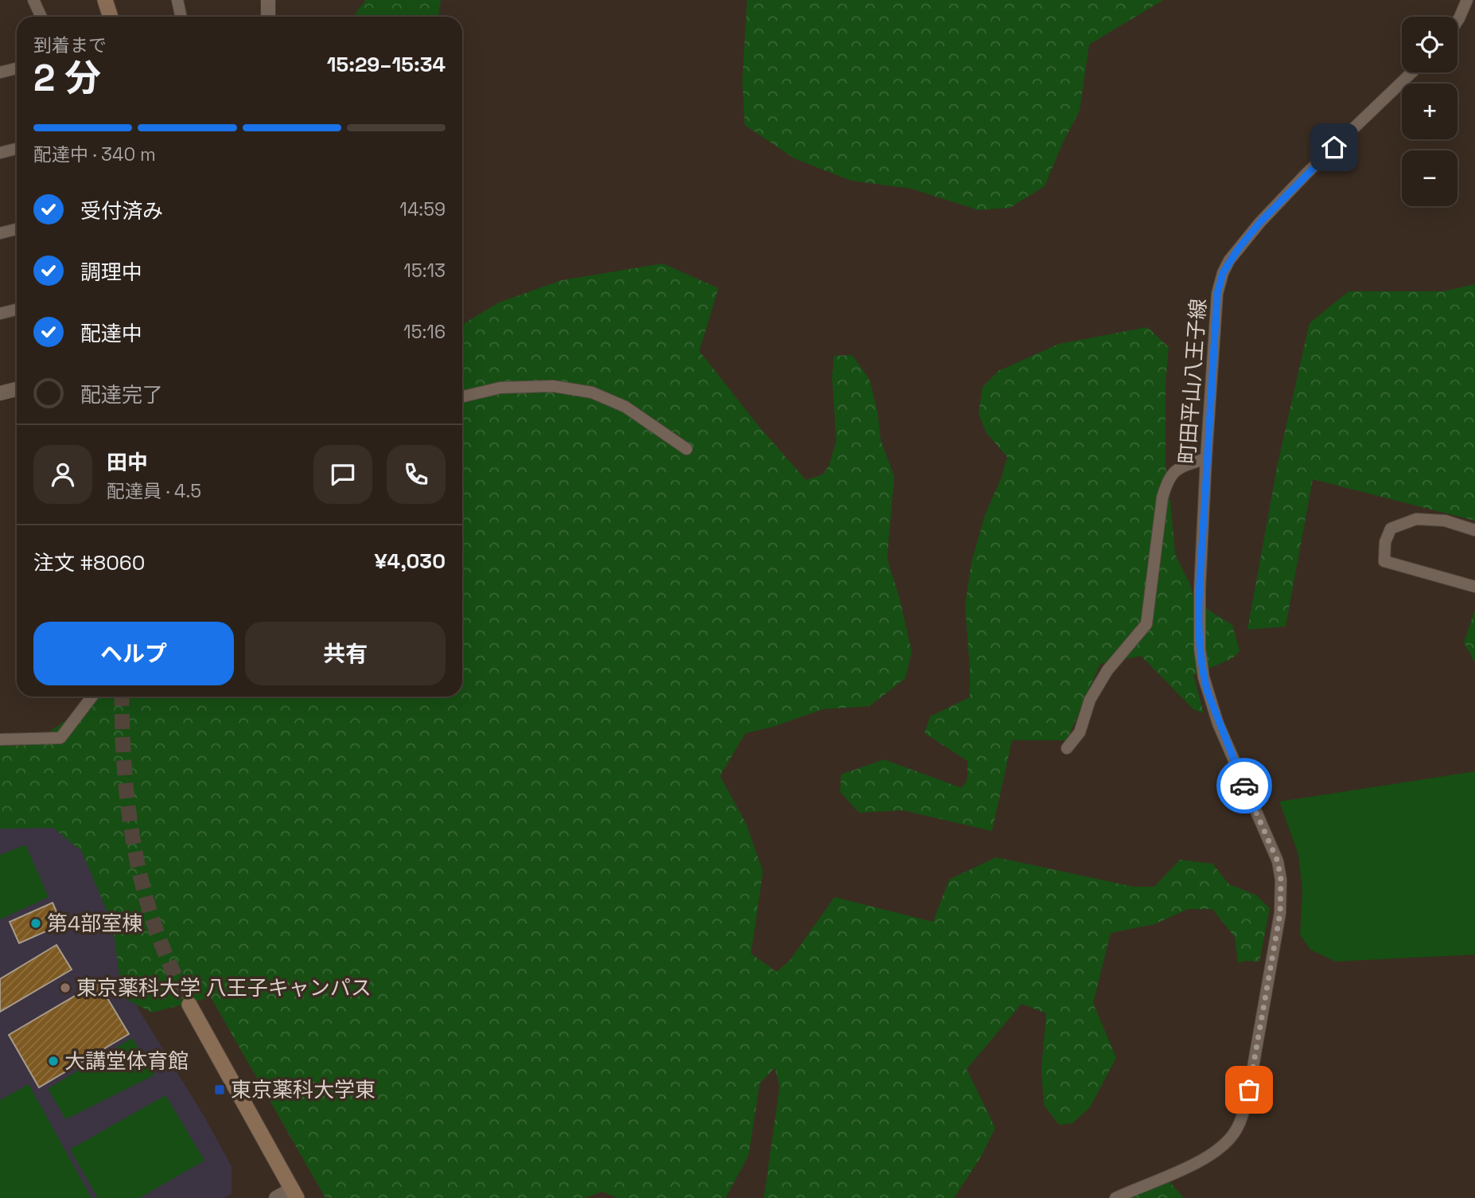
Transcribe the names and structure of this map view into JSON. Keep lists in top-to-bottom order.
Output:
{
  "streets": {
    "street": ["町田平山八王子線"]
  },
  "places": {
    "other": ["第4部室棟", "東京薬科大学 八王子キャンパス", "大講堂体育館"],
    "transit": ["東京薬科大学東"]
  },
  "page": {
    "map_buttons": ["+", "−"],
    "heading": ["2 分", "到着まで", "15:29–15:34"],
    "panel": [
      "田中",
      "配達員 · 4.5",
      "注文 #8060",
      "¥4,030"
    ],
    "bar": "配達中 · 340 m",
    "list": [
      ["受付済み", "14:59"],
      ["調理中", "15:13"],
      ["配達中", "15:16"],
      "配達完了"
    ],
    "buttons": ["ヘルプ", "共有"]
  }
}
